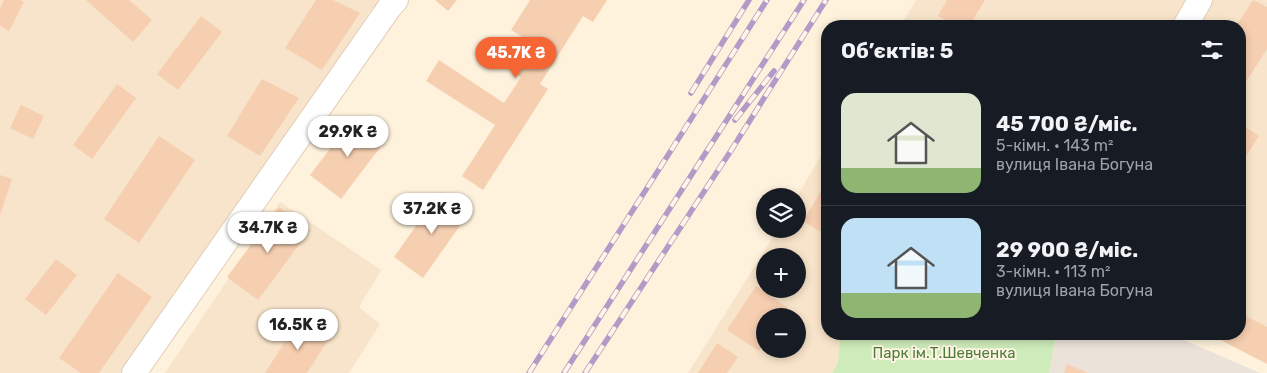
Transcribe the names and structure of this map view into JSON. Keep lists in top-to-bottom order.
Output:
{
  "parks": ["Парк ім.Т.Шевченка"],
  "page": {
    "heading": "Об’єктів: 5",
    "price": [
      "45.7K ₴",
      "29.9K ₴",
      "37.2K ₴",
      "34.7K ₴",
      "16.5K ₴"
    ],
    "list": [
      {
        "name": "45 700 ₴/міс.",
        "note": "5-кімн. · 143 m² · вулиця Івана Богуна"
      },
      {
        "name": "29 900 ₴/міс.",
        "note": "3-кімн. · 113 m² · вулиця Івана Богуна"
      }
    ],
    "map_buttons": ["+", "−"]
  }
}
